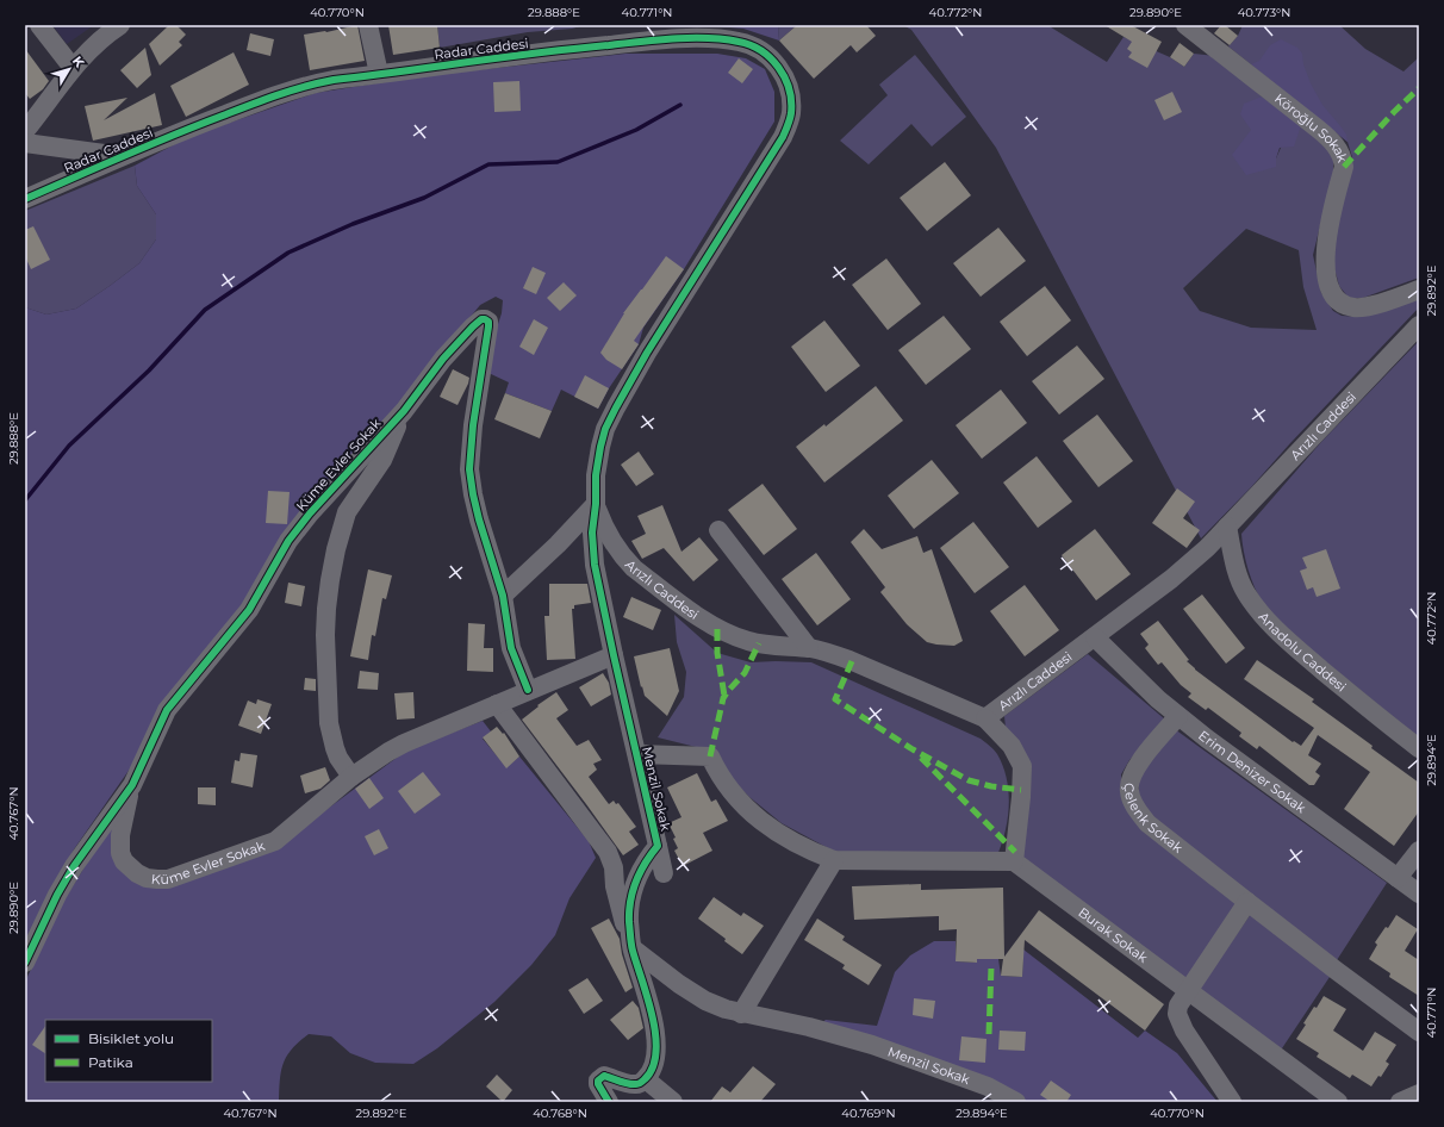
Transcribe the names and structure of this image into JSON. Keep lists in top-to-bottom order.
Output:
{
  "streets": {
    "street": [
      "Radar Caddesi",
      "Köroğlu Sokak",
      "Arızlı Caddesi",
      "Küme Evler Sokak",
      "Anadolu Caddesi",
      "Erim Denizer Sokak",
      "Menzil Sokak",
      "Çelenk Sokak",
      "Burak Sokak"
    ]
  },
  "crossings": [
    ["Radar Caddesi", "Arızlı Caddesi"],
    ["Radar Caddesi", "Menzil Sokak"],
    ["Arızlı Caddesi", "Anadolu Caddesi"],
    ["Arızlı Caddesi", "Erim Denizer Sokak"],
    ["Arızlı Caddesi", "Menzil Sokak"],
    ["Küme Evler Sokak", "Menzil Sokak"],
    ["Erim Denizer Sokak", "Çelenk Sokak"]
  ],
  "legend": ["Bisiklet yolu", "Patika"],
  "north": "top right",
  "coordinates": [
    "40.770°N",
    "29.888°E",
    "40.771°N",
    "40.772°N",
    "29.890°E",
    "40.773°N",
    "29.892°E",
    "29.894°E",
    "40.767°N",
    "40.768°N",
    "40.769°N"
  ]
}
